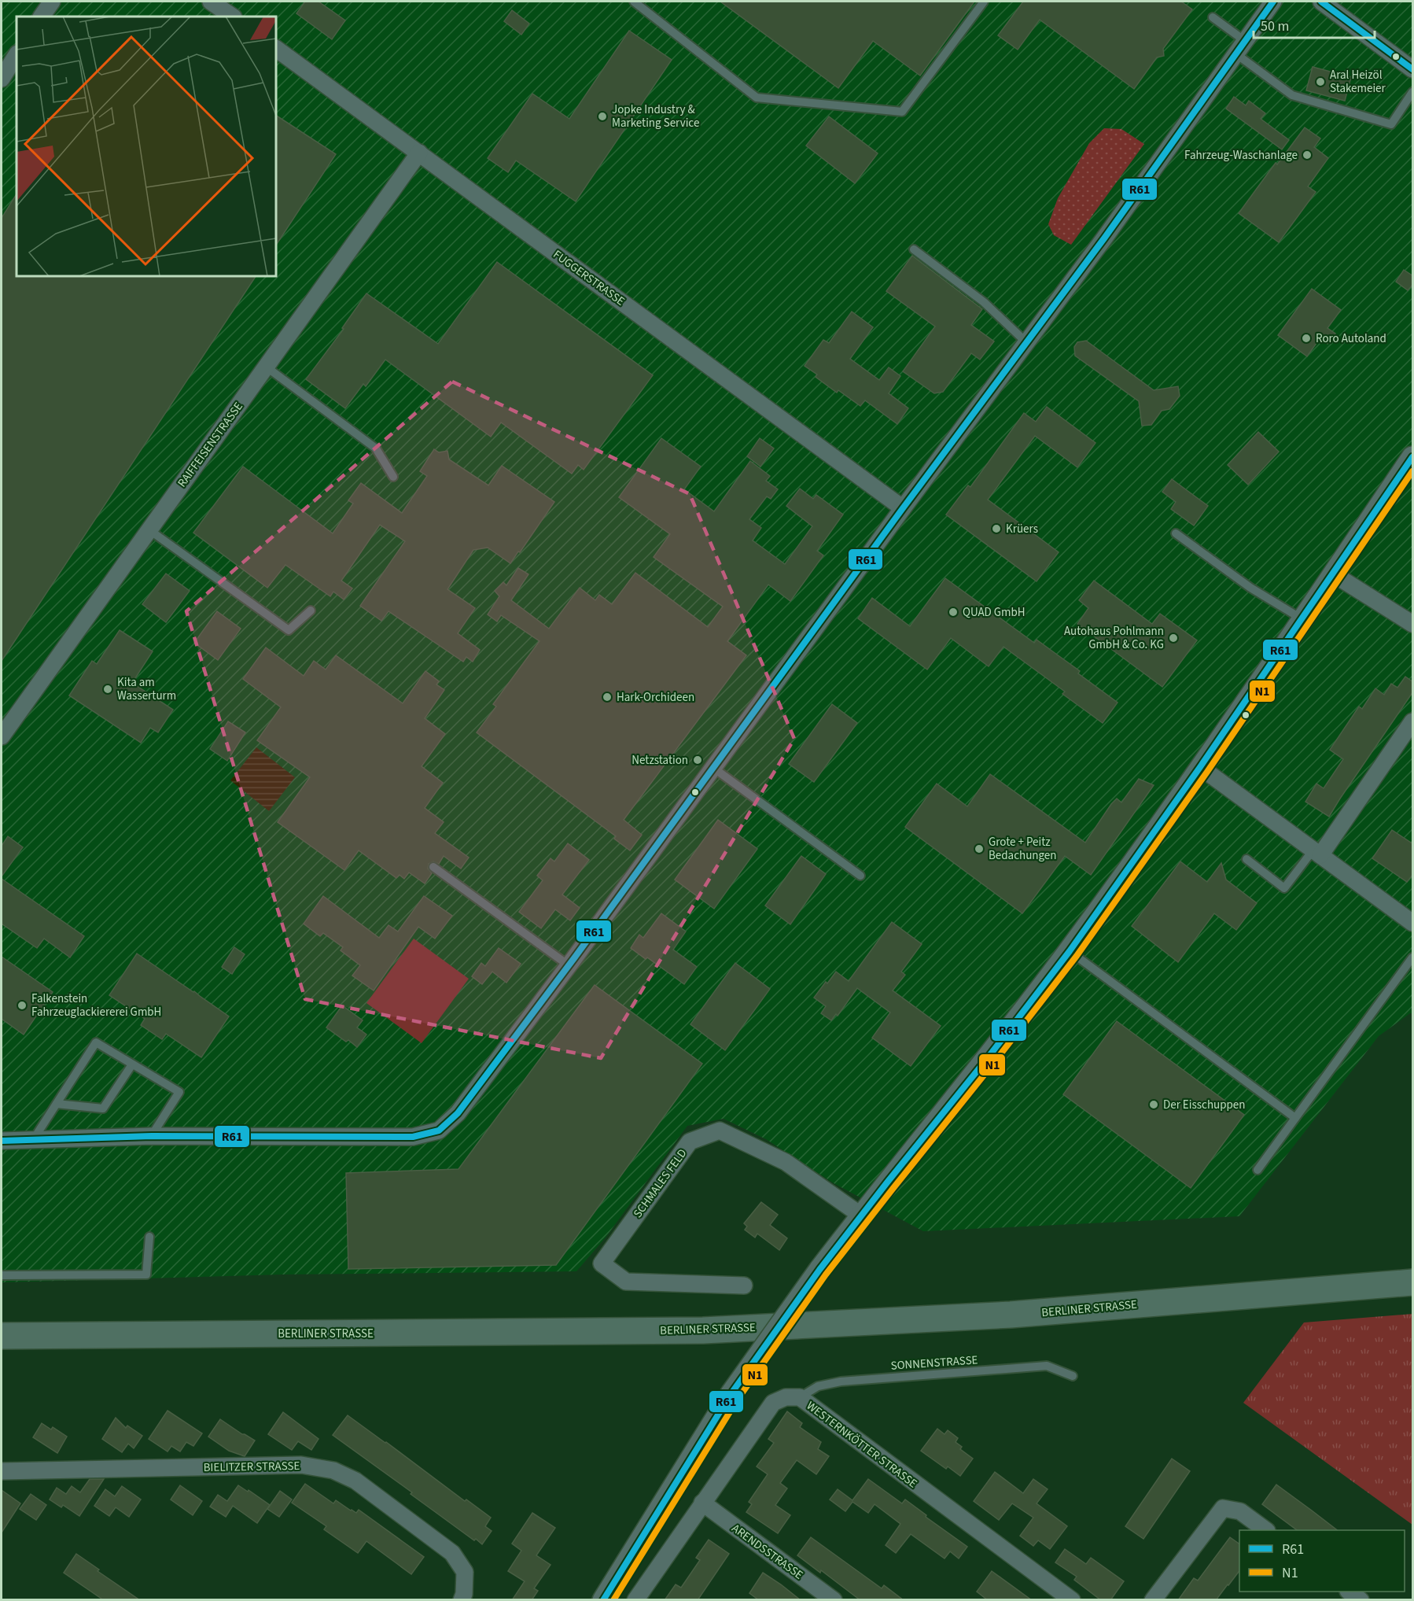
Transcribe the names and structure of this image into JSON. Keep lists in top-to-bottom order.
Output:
{
  "streets": {
    "main road": ["BERLINER STRASSE"],
    "street": [
      "FUGGERSTRASSE",
      "RAIFFEISENSTRASSE",
      "SCHMALES FELD",
      "WESTERNKÖTTER STRASSE",
      "BIELITZER STRASSE",
      "ARENDSSTRASSE"
    ],
    "lane": ["SONNENSTRASSE"]
  },
  "crossings": [
    ["FUGGERSTRASSE", "RAIFFEISENSTRASSE"],
    ["SONNENSTRASSE", "WESTERNKÖTTER STRASSE"],
    ["WESTERNKÖTTER STRASSE", "ARENDSSTRASSE"]
  ],
  "places": [
    "Aral Heizöl Stakemeier",
    "Jopke Industry & Marketing Service",
    "Fahrzeug-Waschanlage",
    "Roro Autoland",
    "Krüers",
    "QUAD GmbH",
    "Autohaus Pohlmann GmbH & Co. KG",
    "Kita am Wasserturm",
    "Hark-Orchideen",
    "Netzstation",
    "Grote + Peitz Bedachungen",
    "Falkenstein Fahrzeuglackiererei GmbH",
    "Der Eisschuppen"
  ],
  "lines": ["transit line R61", "transit line N1"],
  "legend": ["R61", "N1"],
  "scale_bar": "50 m"
}
